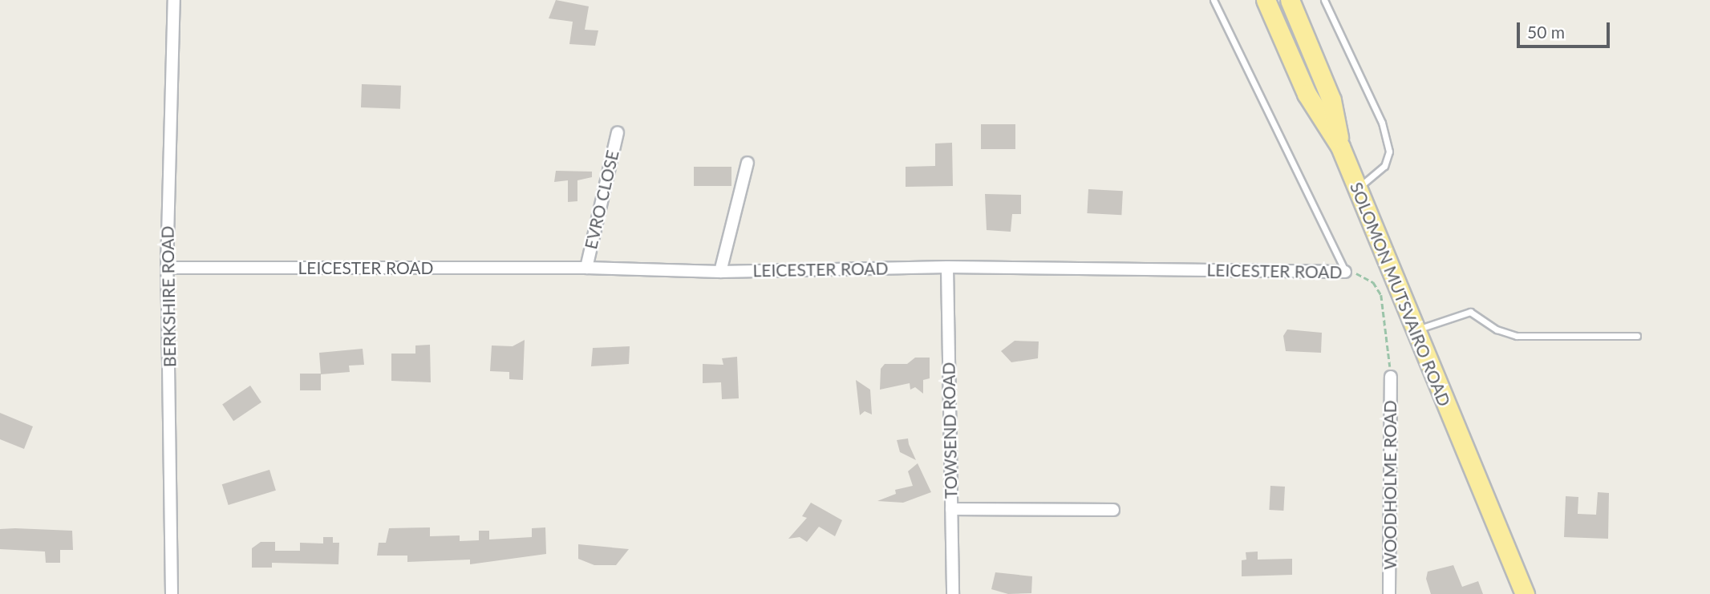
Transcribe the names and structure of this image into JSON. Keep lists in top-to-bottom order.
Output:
{
  "streets": {
    "highway": ["SOLOMON MUTSVAIRO ROAD"],
    "street": [
      "EVRO CLOSE",
      "LEICESTER ROAD",
      "BERKSHIRE ROAD",
      "TOWSEND ROAD",
      "WOODHOLME ROAD"
    ]
  },
  "crossings": [
    ["EVRO CLOSE", "LEICESTER ROAD"],
    ["LEICESTER ROAD", "BERKSHIRE ROAD"],
    ["LEICESTER ROAD", "TOWSEND ROAD"],
    ["LEICESTER ROAD", "WOODHOLME ROAD"]
  ],
  "scale_bar": "50 m"
}
